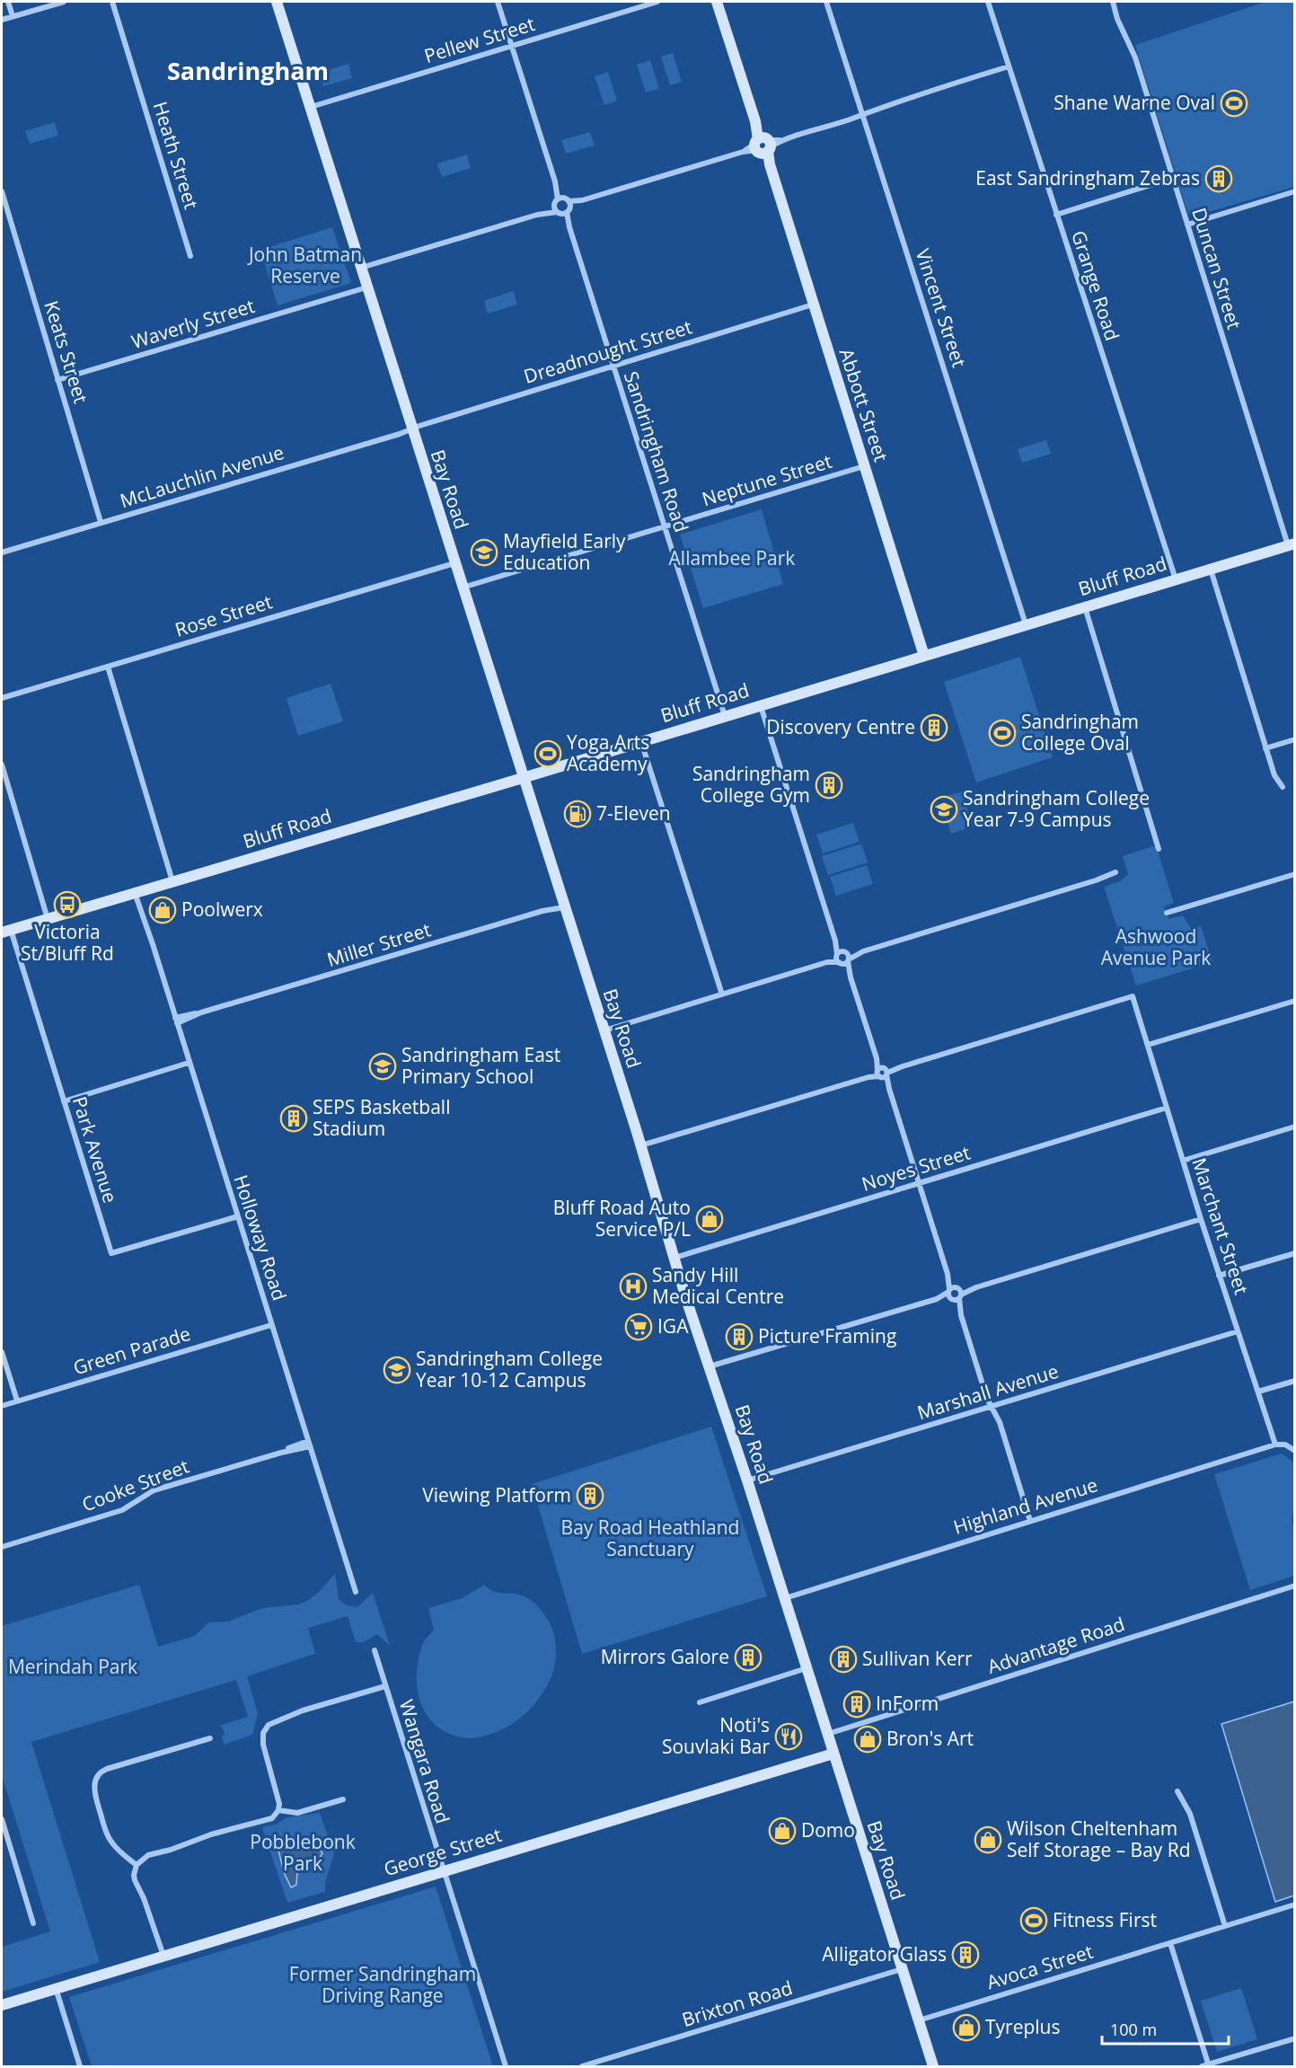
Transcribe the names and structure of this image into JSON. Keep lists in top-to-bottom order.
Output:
{
  "streets": {
    "main road": [
      "Abbott Street",
      "Bay Road",
      "Bluff Road",
      "George Street"
    ],
    "street": [
      "Pellew Street",
      "Heath Street",
      "Duncan Street",
      "Grange Road",
      "Vincent Street",
      "Waverly Street",
      "Keats Street",
      "Dreadnought Street",
      "Sandringham Road",
      "McLauchlin Avenue",
      "Neptune Street",
      "Rose Street",
      "Miller Street",
      "Park Avenue",
      "Noyes Street",
      "Marchant Street",
      "Holloway Road",
      "Green Parade",
      "Marshall Avenue",
      "Cooke Street",
      "Highland Avenue",
      "Advantage Road",
      "Wangara Road",
      "Avoca Street",
      "Brixton Road"
    ]
  },
  "crossings": [
    ["Pellew Street", "Sandringham Road"],
    ["Pellew Street", "Bay Road"],
    ["Duncan Street", "Bluff Road"],
    ["Grange Road", "Bluff Road"],
    ["Vincent Street", "Bluff Road"],
    ["Waverly Street", "Keats Street"],
    ["Waverly Street", "Bay Road"],
    ["Keats Street", "McLauchlin Avenue"],
    ["Dreadnought Street", "Abbott Street"],
    ["Dreadnought Street", "Sandringham Road"],
    ["Dreadnought Street", "McLauchlin Avenue"],
    ["Dreadnought Street", "Bay Road"],
    ["Abbott Street", "Neptune Street"],
    ["Abbott Street", "Bluff Road"],
    ["Sandringham Road", "Neptune Street"],
    ["Sandringham Road", "Bluff Road"],
    ["McLauchlin Avenue", "Bay Road"],
    ["Neptune Street", "Bay Road"],
    ["Bay Road", "Bluff Road"],
    ["Bay Road", "Rose Street"],
    ["Bay Road", "Miller Street"],
    ["Bay Road", "Noyes Street"],
    ["Bay Road", "Marshall Avenue"],
    ["Bay Road", "Highland Avenue"],
    ["Bay Road", "Advantage Road"],
    ["Bay Road", "George Street"],
    ["Bay Road", "Avoca Street"],
    ["Bay Road", "Brixton Road"],
    ["Bluff Road", "Park Avenue"],
    ["Bluff Road", "Holloway Road"],
    ["Miller Street", "Holloway Road"],
    ["Park Avenue", "Holloway Road"],
    ["Noyes Street", "Marchant Street"],
    ["Marchant Street", "Marshall Avenue"],
    ["Marchant Street", "Highland Avenue"],
    ["Holloway Road", "Green Parade"],
    ["Holloway Road", "Cooke Street"],
    ["Wangara Road", "George Street"]
  ],
  "districts": ["Sandringham"],
  "parks": [
    "John Batman Reserve",
    "Allambee Park",
    "Ashwood Avenue Park",
    "Bay Road Heathland Sanctuary",
    "Merindah Park",
    "Pobblebonk Park",
    "Former Sandringham Driving Range"
  ],
  "places": {
    "sports": [
      "Shane Warne Oval",
      "Sandringham College Oval",
      "Yoga Arts Academy",
      "Fitness First"
    ],
    "building": [
      "East Sandringham Zebras",
      "Discovery Centre",
      "Sandringham College Gym",
      "SEPS Basketball Stadium",
      "Picture Framing",
      "Viewing Platform",
      "Mirrors Galore",
      "Sullivan Kerr",
      "InForm",
      "Alligator Glass"
    ],
    "school or university": [
      "Mayfield Early Education",
      "Sandringham College Year 7-9 Campus",
      "Sandringham East Primary School",
      "Sandringham College Year 10-12 Campus"
    ],
    "fuel station": ["7-Eleven"],
    "bus stop": ["Victoria St/Bluff Rd"],
    "shop": [
      "Poolwerx",
      "Bluff Road Auto Service P/L",
      "Bron's Art",
      "Domo",
      "Wilson Cheltenham Self Storage – Bay Rd",
      "Tyreplus"
    ],
    "hospital": ["Sandy Hill Medical Centre"],
    "supermarket": ["IGA"],
    "restaurant": ["Noti's Souvlaki Bar"]
  },
  "scale_bar": "100 m"
}
